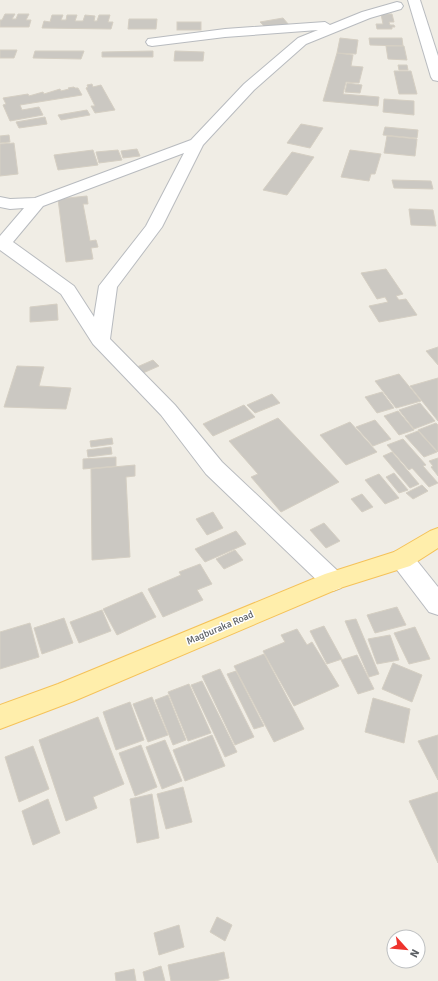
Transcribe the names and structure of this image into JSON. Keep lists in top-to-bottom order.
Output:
{
  "streets": {
    "main road": ["Magburaka Road"]
  },
  "north": "bottom right"
}
